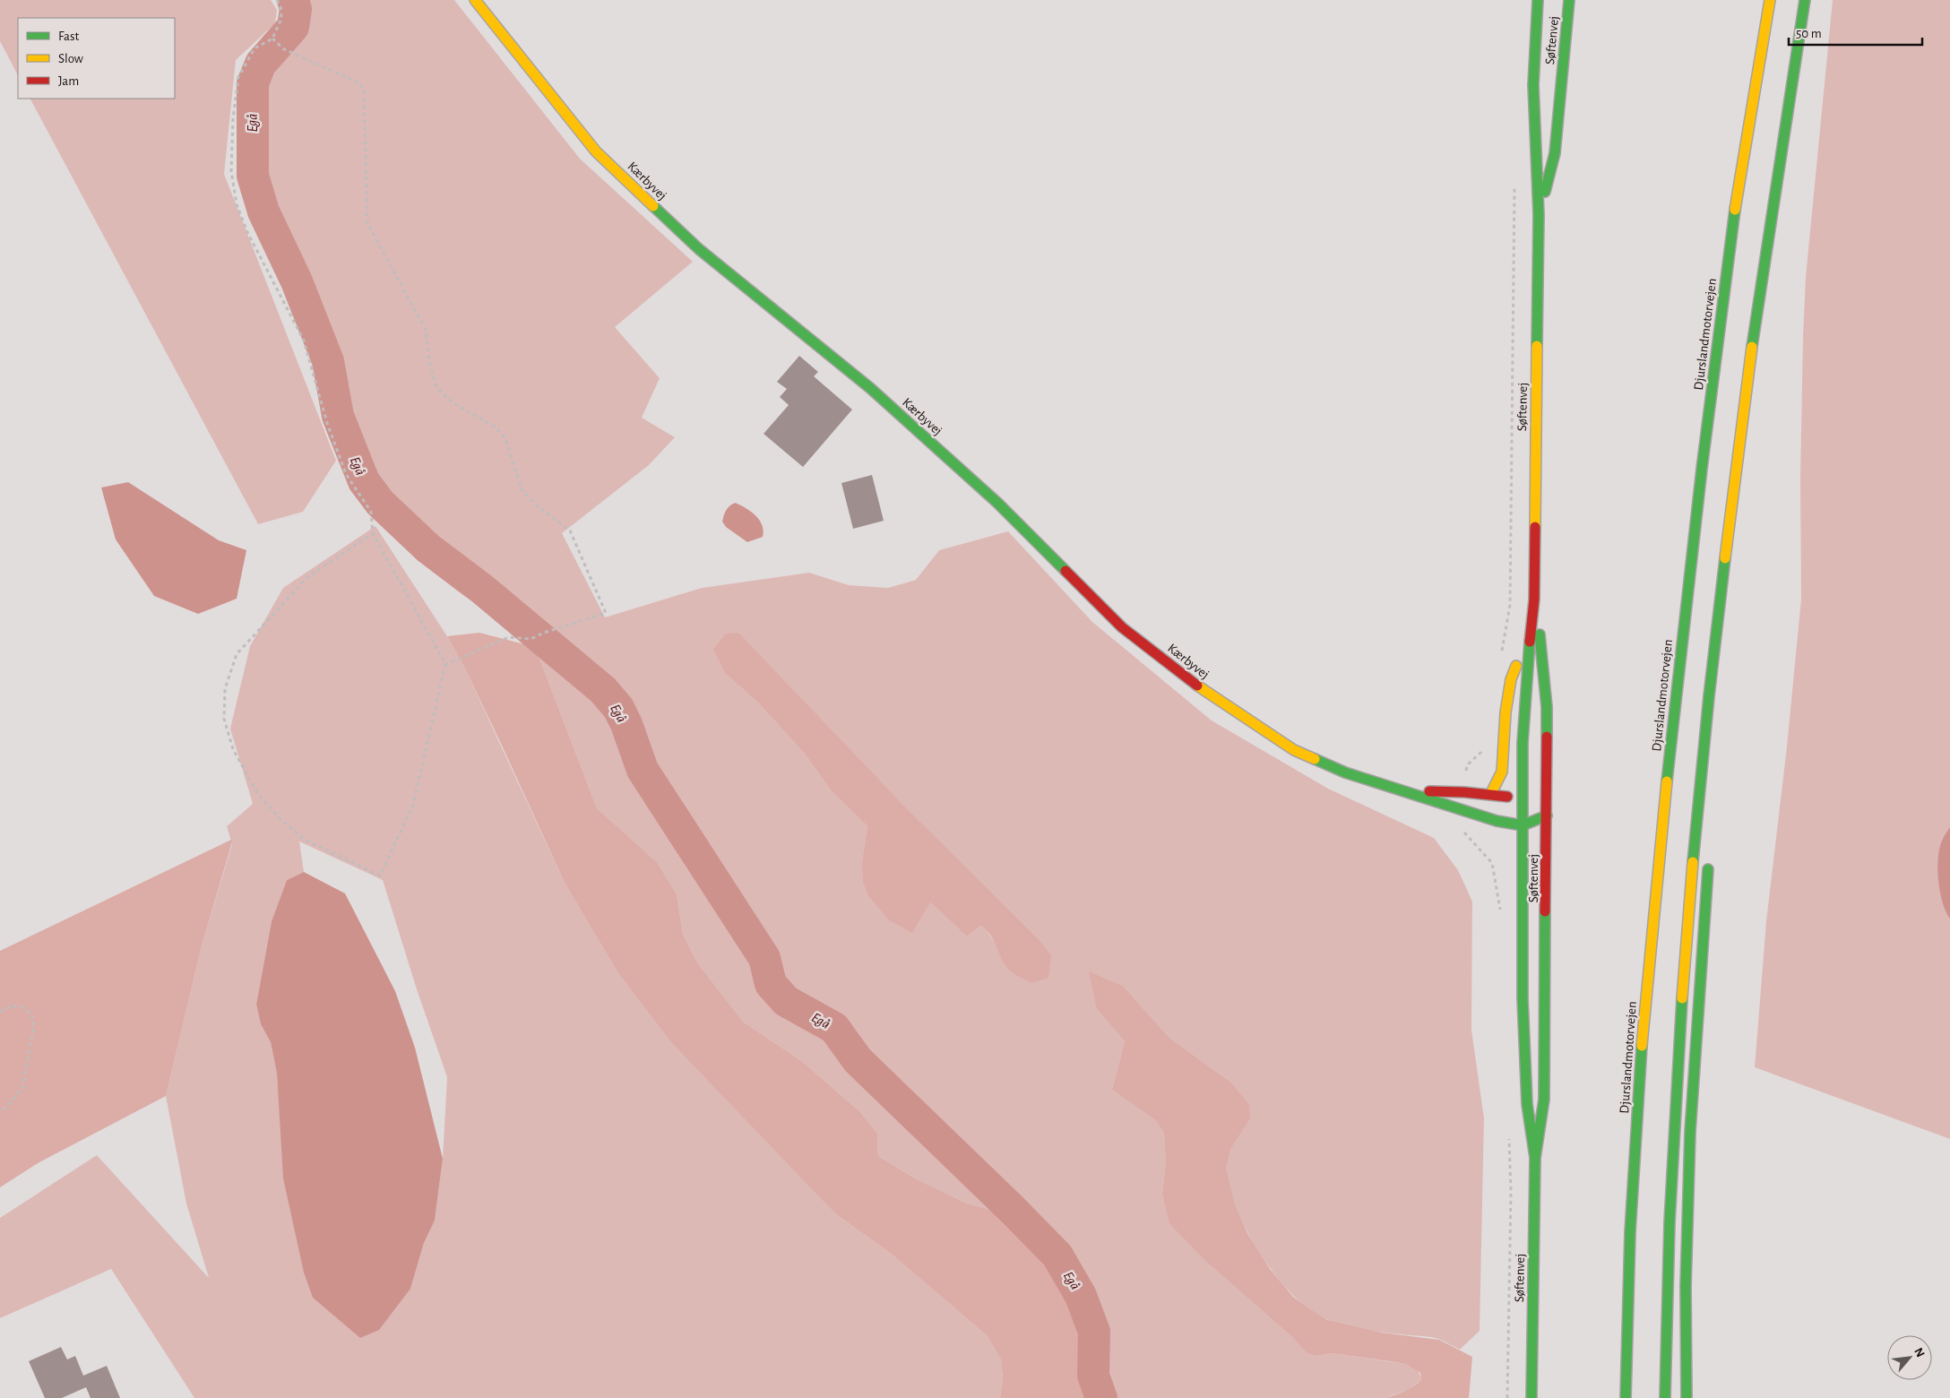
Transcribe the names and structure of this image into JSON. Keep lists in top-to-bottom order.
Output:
{
  "streets": {
    "main road": ["Søftenvej", "Kærbyvej", "Djurslandmotorvejen"]
  },
  "crossings": [
    ["Søftenvej", "Kærbyvej"]
  ],
  "water": ["Egå"],
  "legend": ["Fast", "Slow", "Jam"],
  "scale_bar": "50 m",
  "north": "top right"
}
